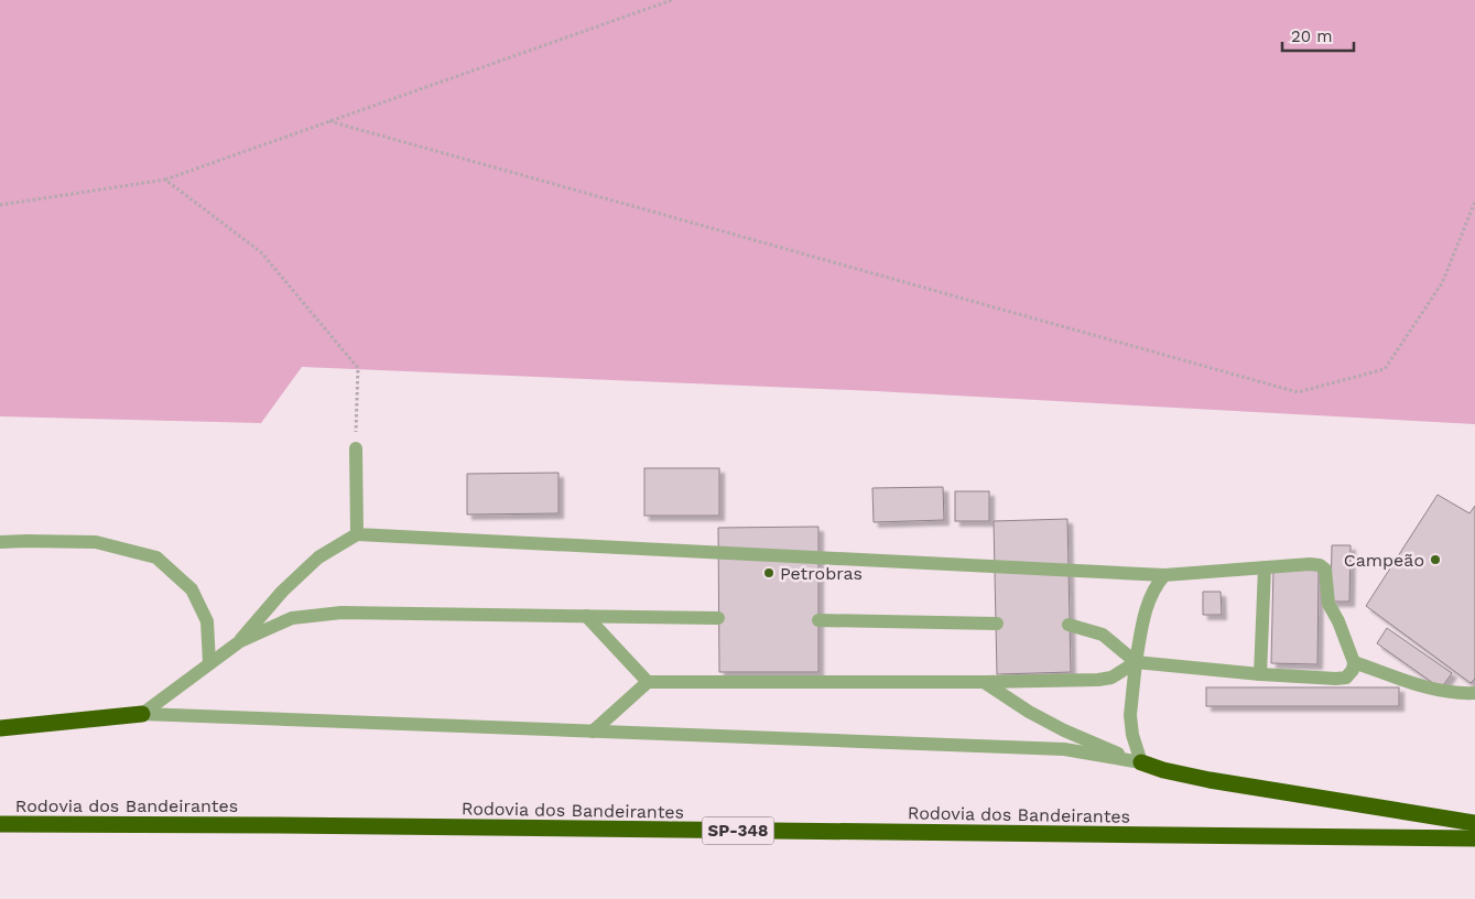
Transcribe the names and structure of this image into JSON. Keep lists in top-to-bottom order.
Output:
{
  "streets": {
    "highway": ["Rodovia dos Bandeirantes", "SP-348"]
  },
  "places": ["Campeão", "Petrobras"],
  "scale_bar": "20 m"
}
